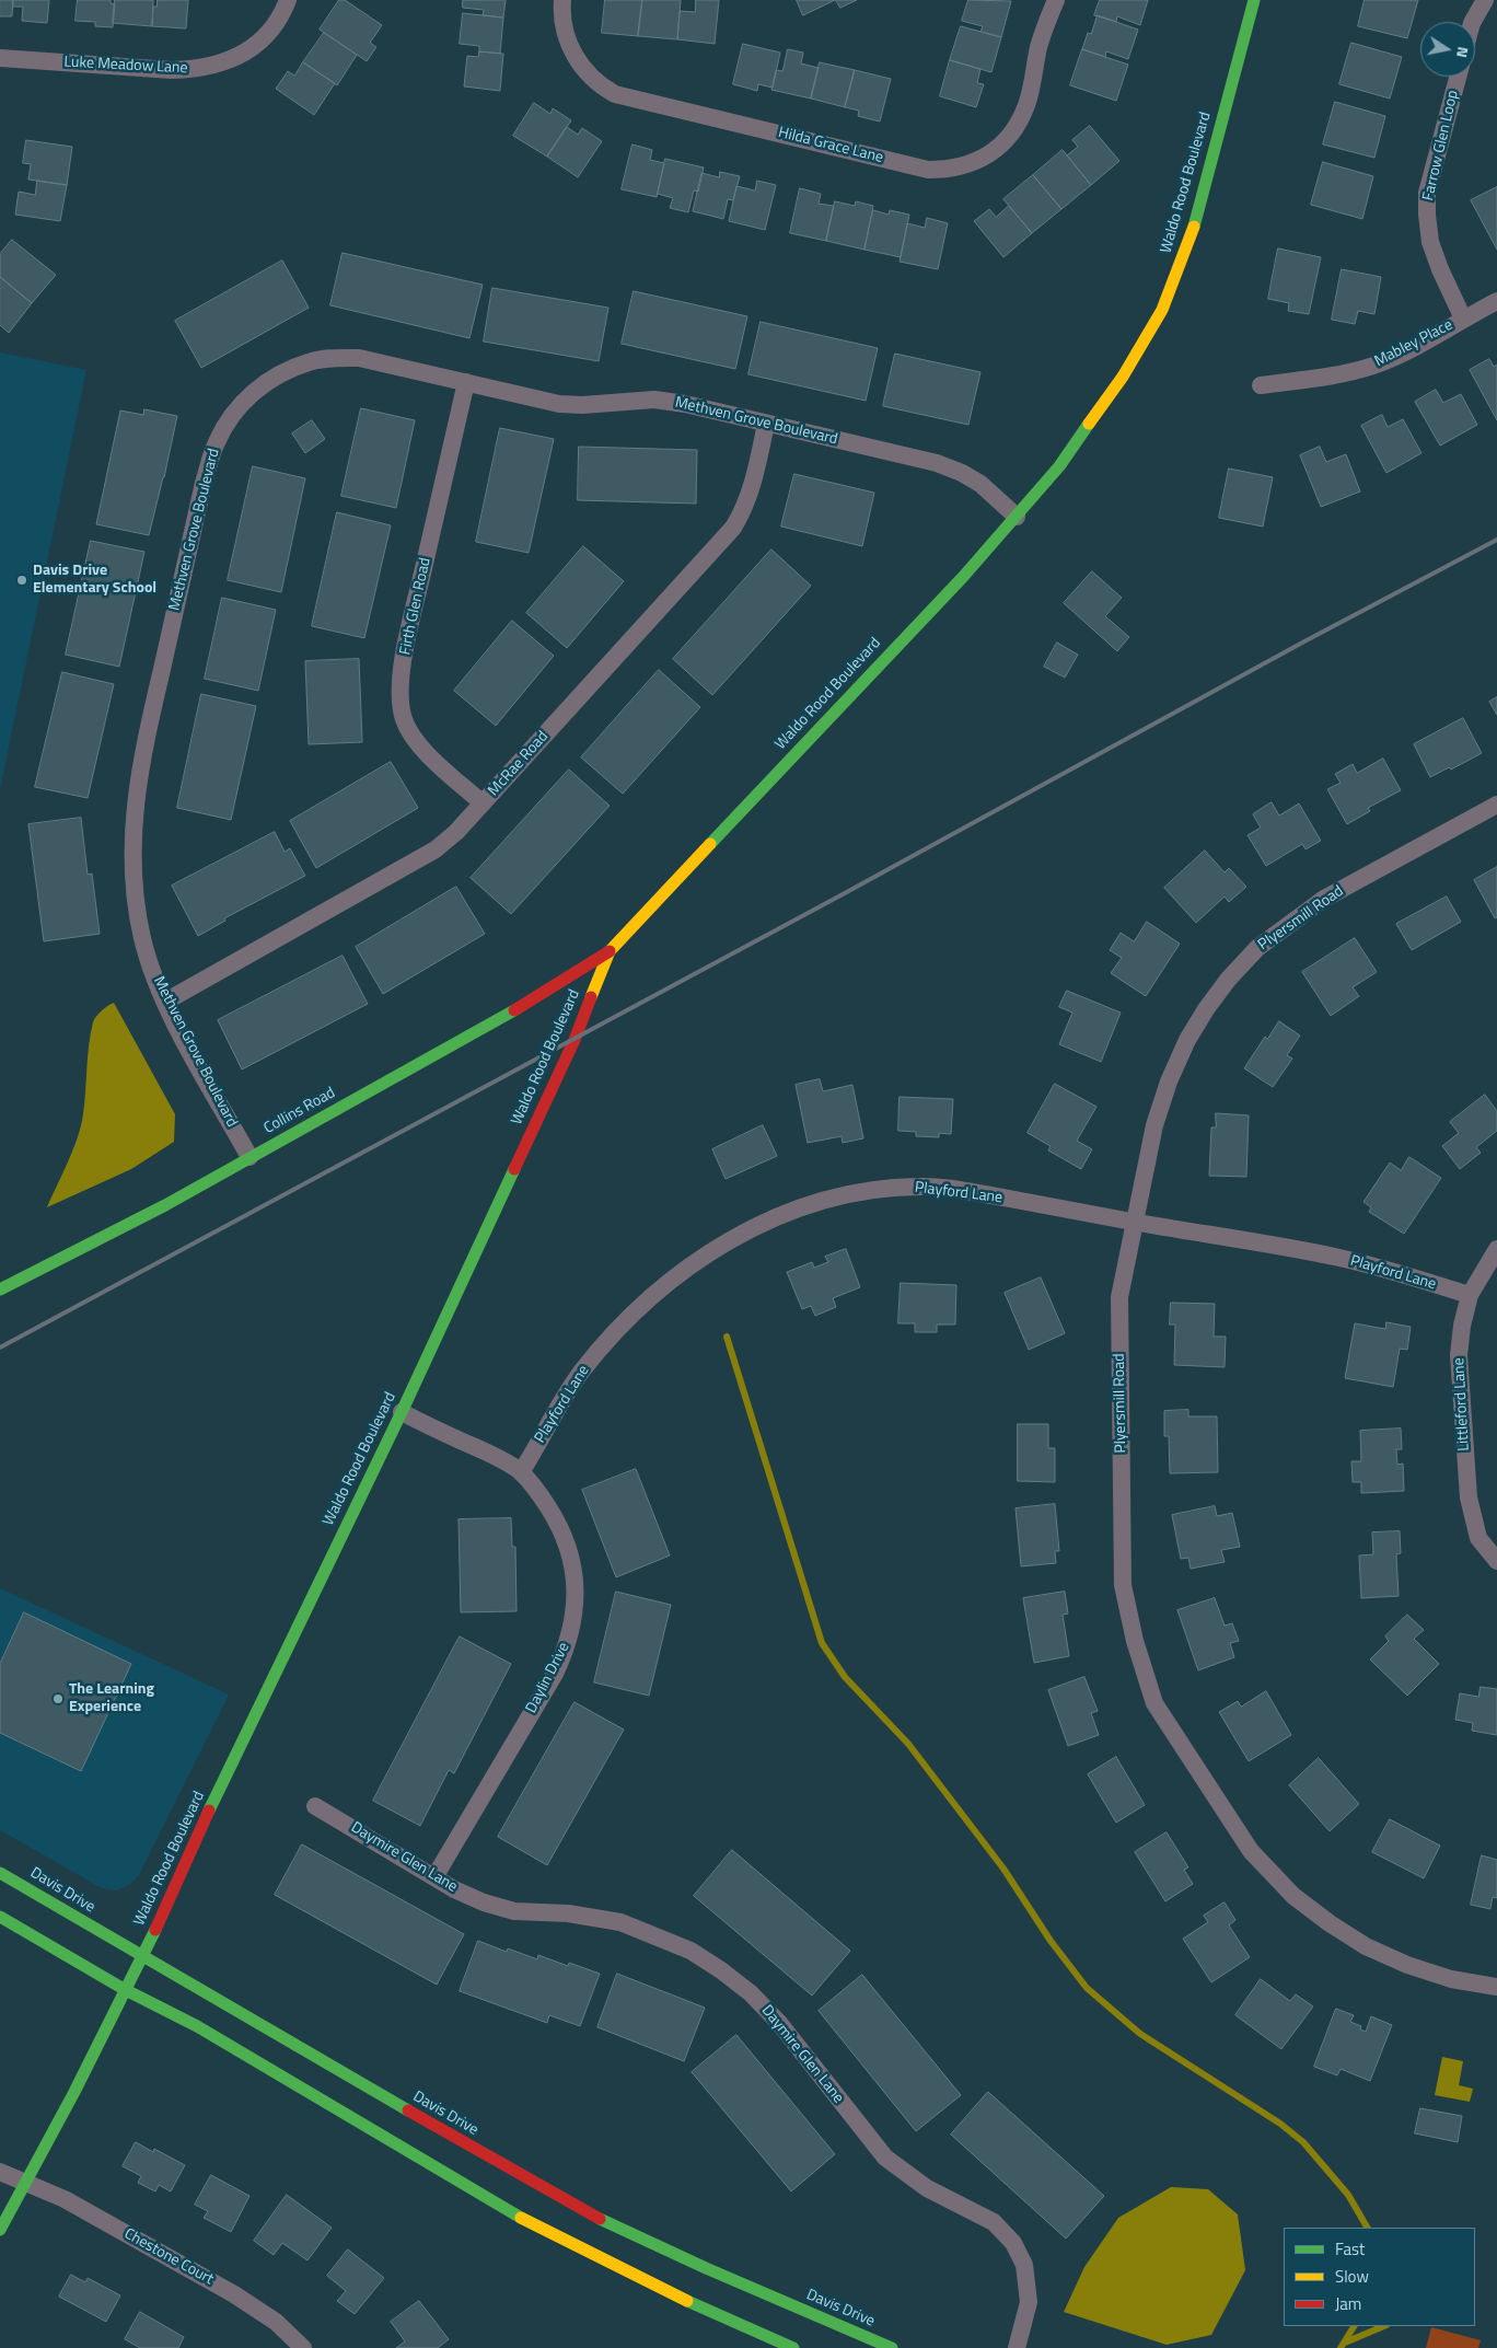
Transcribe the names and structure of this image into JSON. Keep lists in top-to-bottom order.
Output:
{
  "streets": {
    "street": [
      "Luke Meadow Lane",
      "Hilda Grace Lane",
      "Farrow Glen Loop",
      "Waldo Rood Boulevard",
      "Mabley Place",
      "Methven Grove Boulevard",
      "Firth Glen Road",
      "McRae Road",
      "Plyersmill Road",
      "Collins Road",
      "Playford Lane",
      "Littleford Lane",
      "Daylin Drive",
      "Daymire Glen Lane",
      "Davis Drive",
      "Chestone Court"
    ]
  },
  "crossings": [
    ["Farrow Glen Loop", "Mabley Place"],
    ["Waldo Rood Boulevard", "Methven Grove Boulevard"],
    ["Waldo Rood Boulevard", "Collins Road"],
    ["Waldo Rood Boulevard", "Daylin Drive"],
    ["Waldo Rood Boulevard", "Davis Drive"],
    ["Waldo Rood Boulevard", "Chestone Court"],
    ["Methven Grove Boulevard", "Firth Glen Road"],
    ["Methven Grove Boulevard", "McRae Road"],
    ["Methven Grove Boulevard", "Collins Road"],
    ["Firth Glen Road", "McRae Road"],
    ["Plyersmill Road", "Playford Lane"],
    ["Playford Lane", "Littleford Lane"],
    ["Playford Lane", "Daylin Drive"],
    ["Daylin Drive", "Daymire Glen Lane"]
  ],
  "places": ["Davis Drive Elementary School", "The Learning Experience"],
  "legend": ["Fast", "Slow", "Jam"],
  "north": "right"
}
